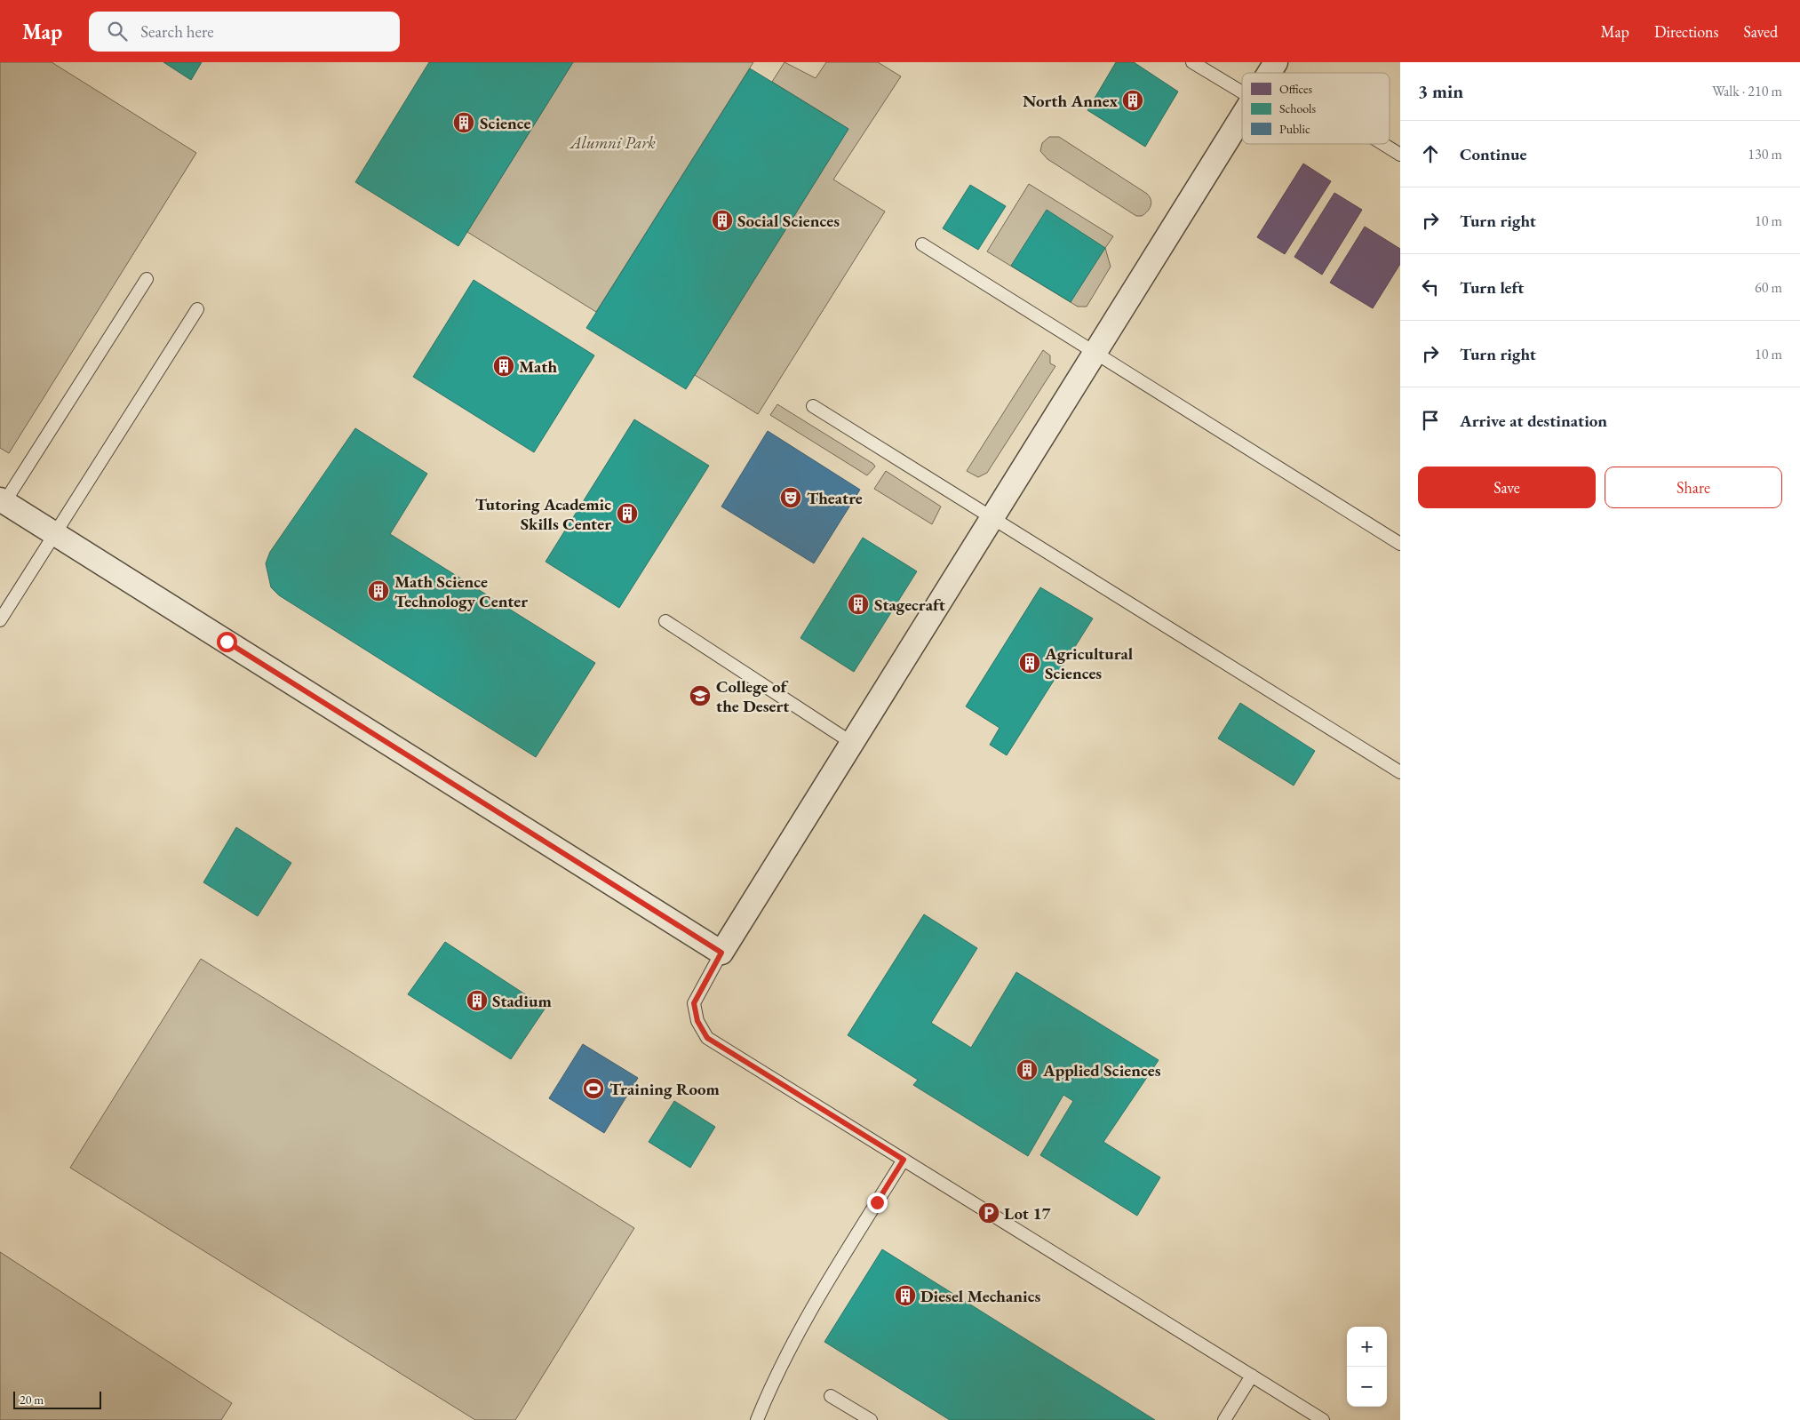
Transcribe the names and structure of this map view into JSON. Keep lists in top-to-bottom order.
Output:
{
  "parks": ["Alumni Park"],
  "places": {
    "building": [
      "North Annex",
      "Science",
      "Social Sciences",
      "Math",
      "Tutoring Academic Skills Center",
      "Math Science Technology Center",
      "Stagecraft",
      "Agricultural Sciences",
      "Stadium",
      "Applied Sciences",
      "Diesel Mechanics"
    ],
    "theatre": ["Theatre"],
    "school or university": ["College of the Desert"],
    "sports": ["Training Room"],
    "parking": ["Lot 17"]
  },
  "legend": ["Offices", "Schools", "Public"],
  "scale_bar": "20 m",
  "page": {
    "header": "Map",
    "search": "Search here",
    "nav": ["Map", "Directions", "Saved"],
    "heading": ["3 min", "Walk · 210 m"],
    "list": [
      ["Continue", "130 m"],
      ["Turn right", "10 m"],
      ["Turn left", "60 m"],
      ["Turn right", "10 m"],
      "Arrive at destination"
    ],
    "buttons": ["Save", "Share"],
    "map_buttons": ["+", "−"],
    "scale": "20 m"
  }
}
